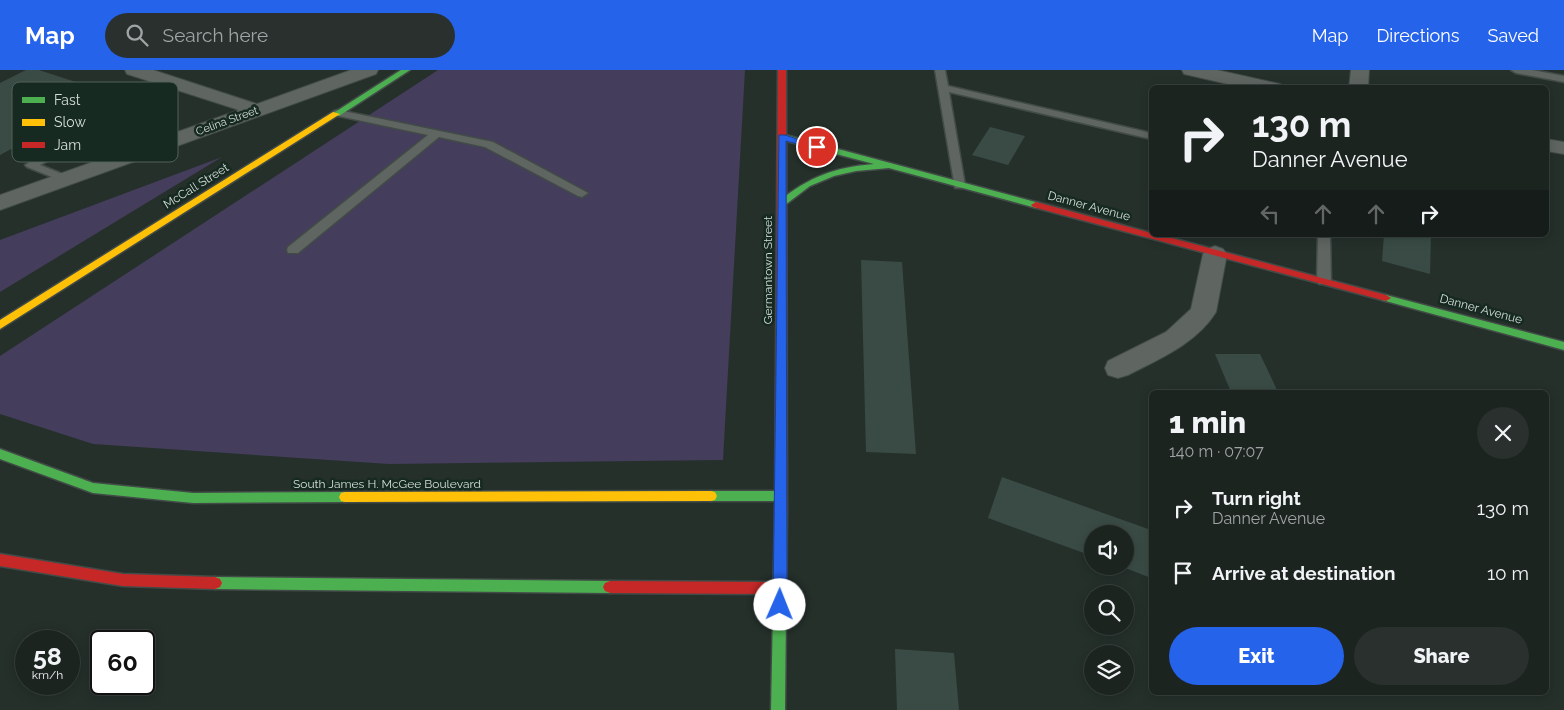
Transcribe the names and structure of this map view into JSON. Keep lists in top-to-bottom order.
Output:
{
  "streets": {
    "main road": [
      "McCall Street",
      "Danner Avenue",
      "Germantown Street",
      "South James H. McGee Boulevard"
    ],
    "street": ["Celina Street"]
  },
  "crossings": [
    ["Danner Avenue", "Germantown Street"],
    ["Germantown Street", "South James H. McGee Boulevard"]
  ],
  "legend": ["Fast", "Slow", "Jam"],
  "page": {
    "header": "Map",
    "search": "Search here",
    "nav": ["Map", "Directions", "Saved"],
    "turn": ["130 m", "Danner Avenue"],
    "heading": ["1 min", "140 m · 07:07"],
    "list": [
      {
        "name": "Turn right",
        "note": "Danner Avenue",
        "value": "130 m"
      },
      {
        "name": "Arrive at destination",
        "value": "10 m"
      }
    ],
    "buttons": ["Exit", "Share"],
    "speed": "58 km/h",
    "limit": "60"
  }
}
